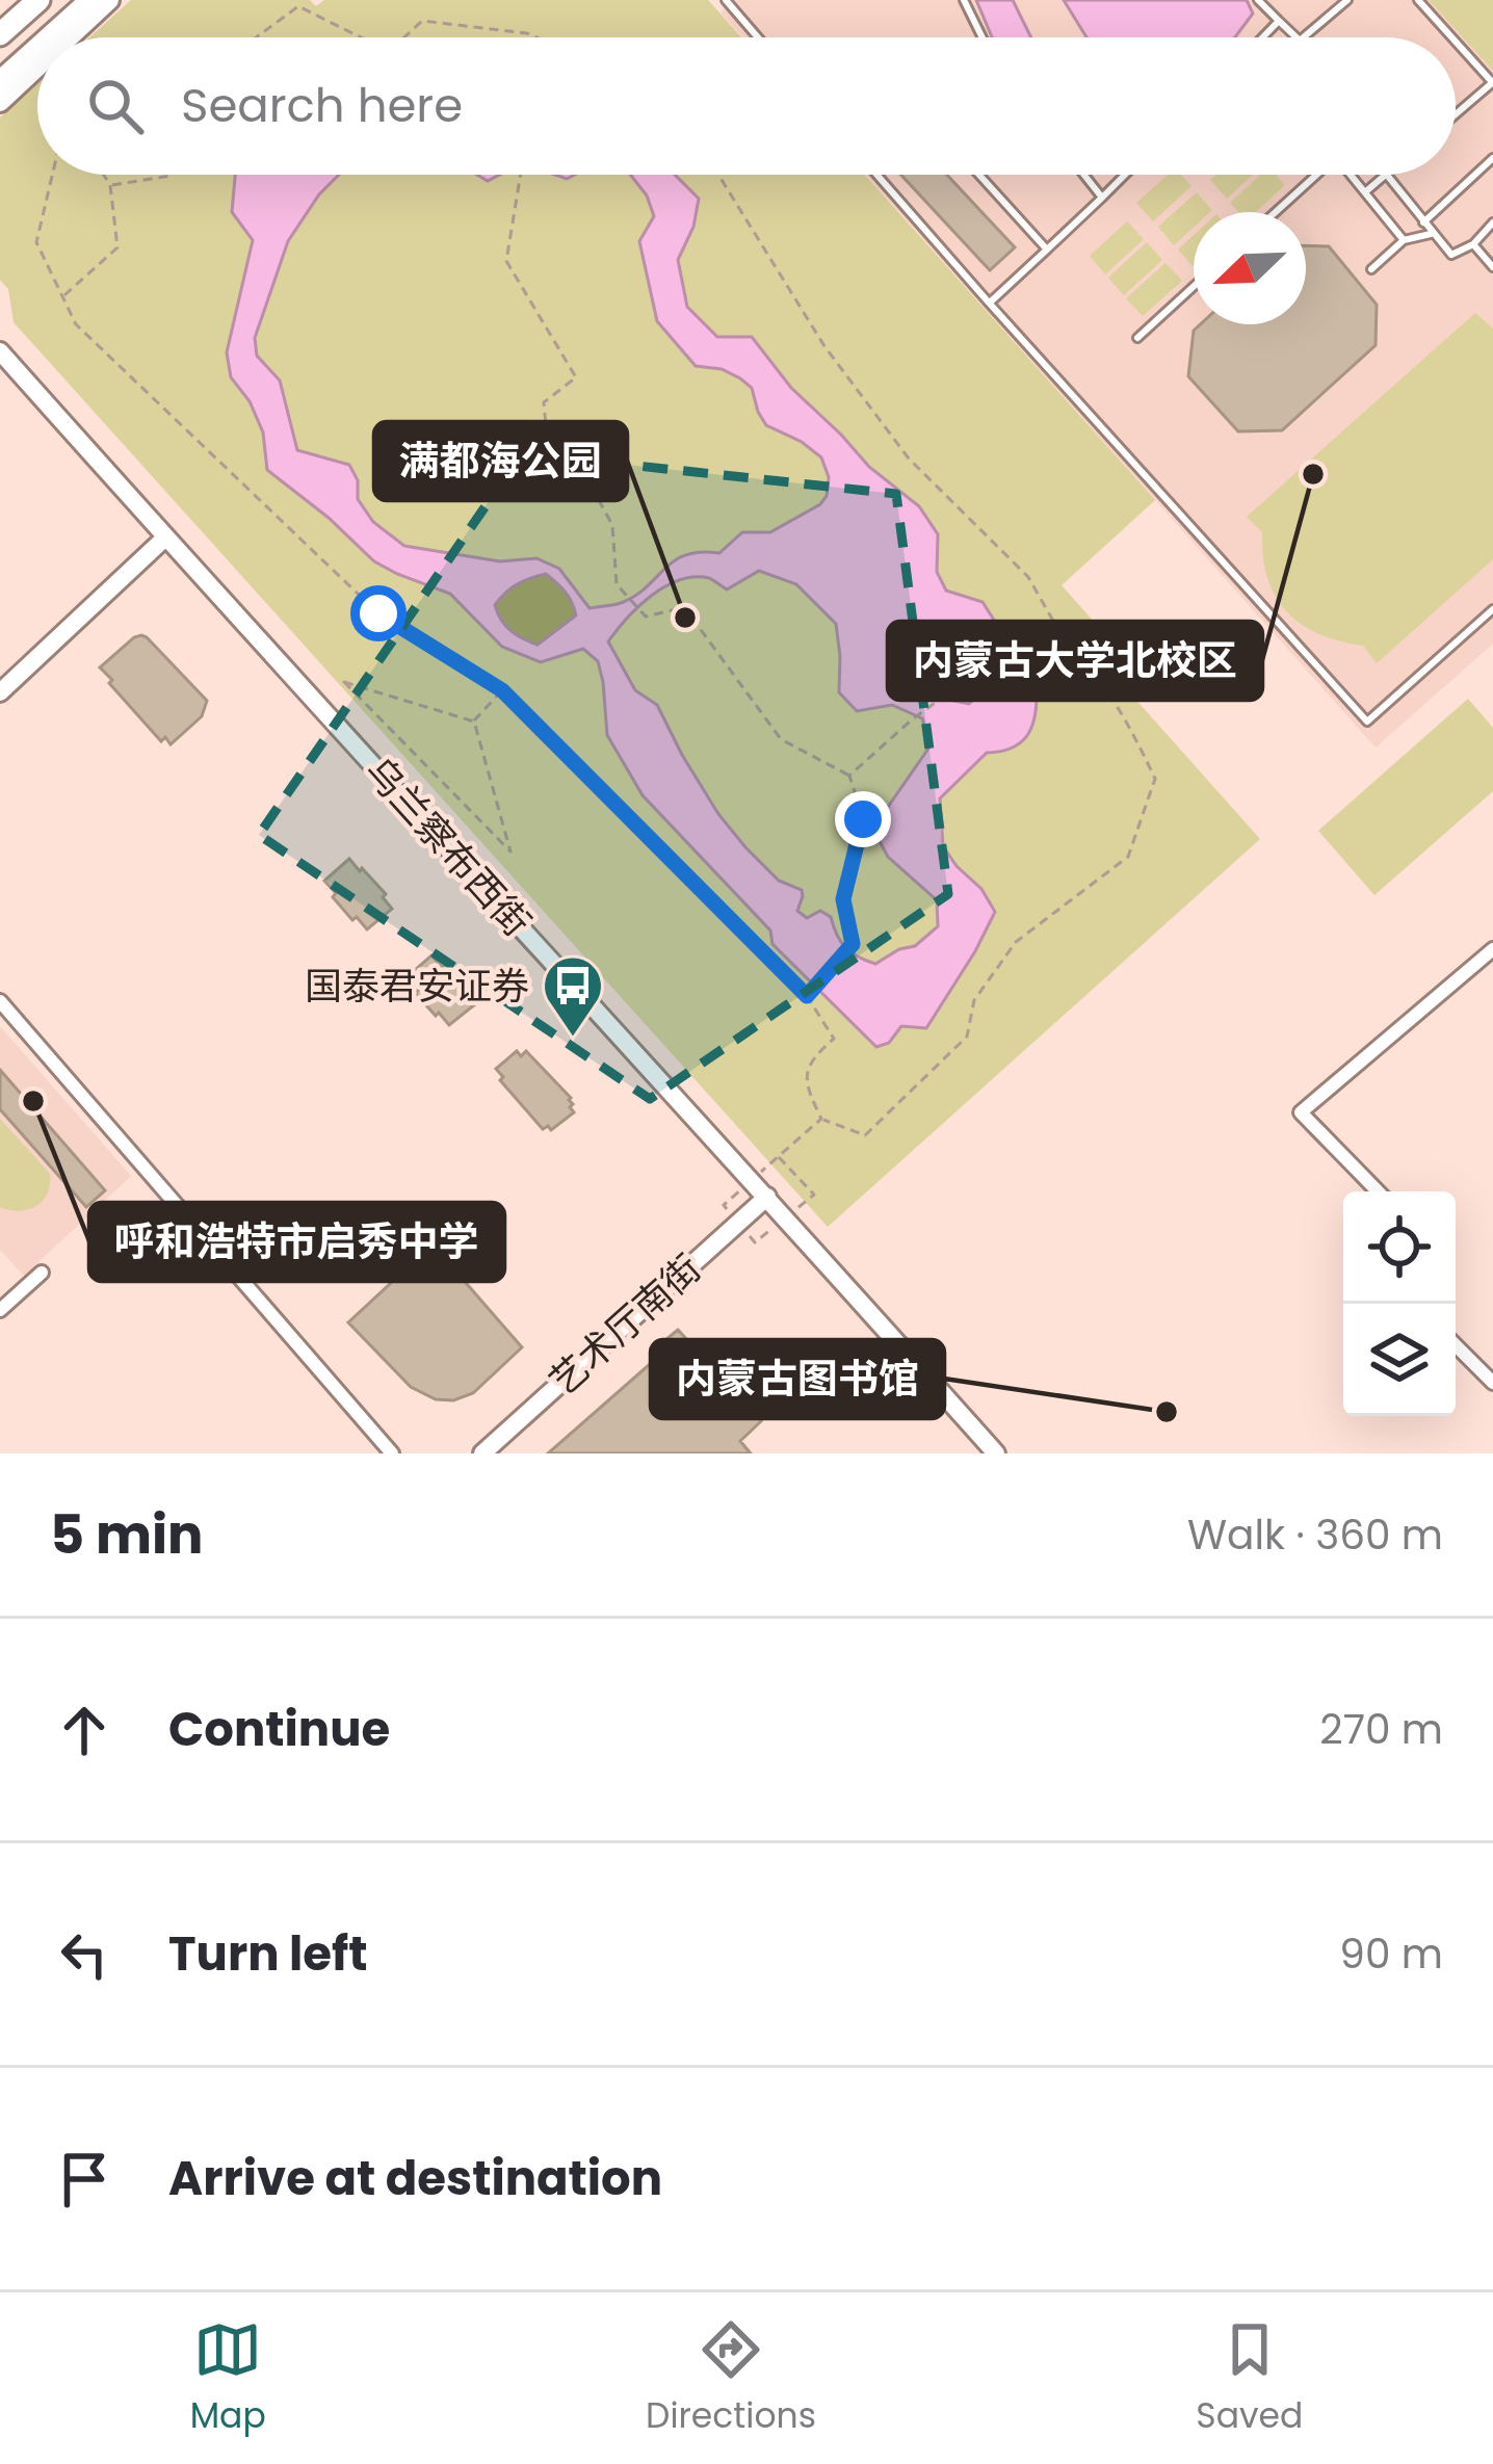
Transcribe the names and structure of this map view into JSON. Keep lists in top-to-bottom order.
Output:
{
  "streets": {
    "street": ["乌兰察布西街", "艺术厅南街"]
  },
  "crossings": [
    ["乌兰察布西街", "艺术厅南街"]
  ],
  "places": {
    "other": [
      "内蒙古大学北校区",
      "满都海公园",
      "呼和浩特市启秀中学",
      "内蒙古图书馆"
    ],
    "bus stop": ["国泰君安证券"]
  },
  "north": "bottom left",
  "page": {
    "search": "Search here",
    "heading": ["5 min", "Walk · 360 m"],
    "list": [
      ["Continue", "270 m"],
      ["Turn left", "90 m"],
      "Arrive at destination"
    ],
    "nav": ["Map", "Directions", "Saved"]
  }
}
